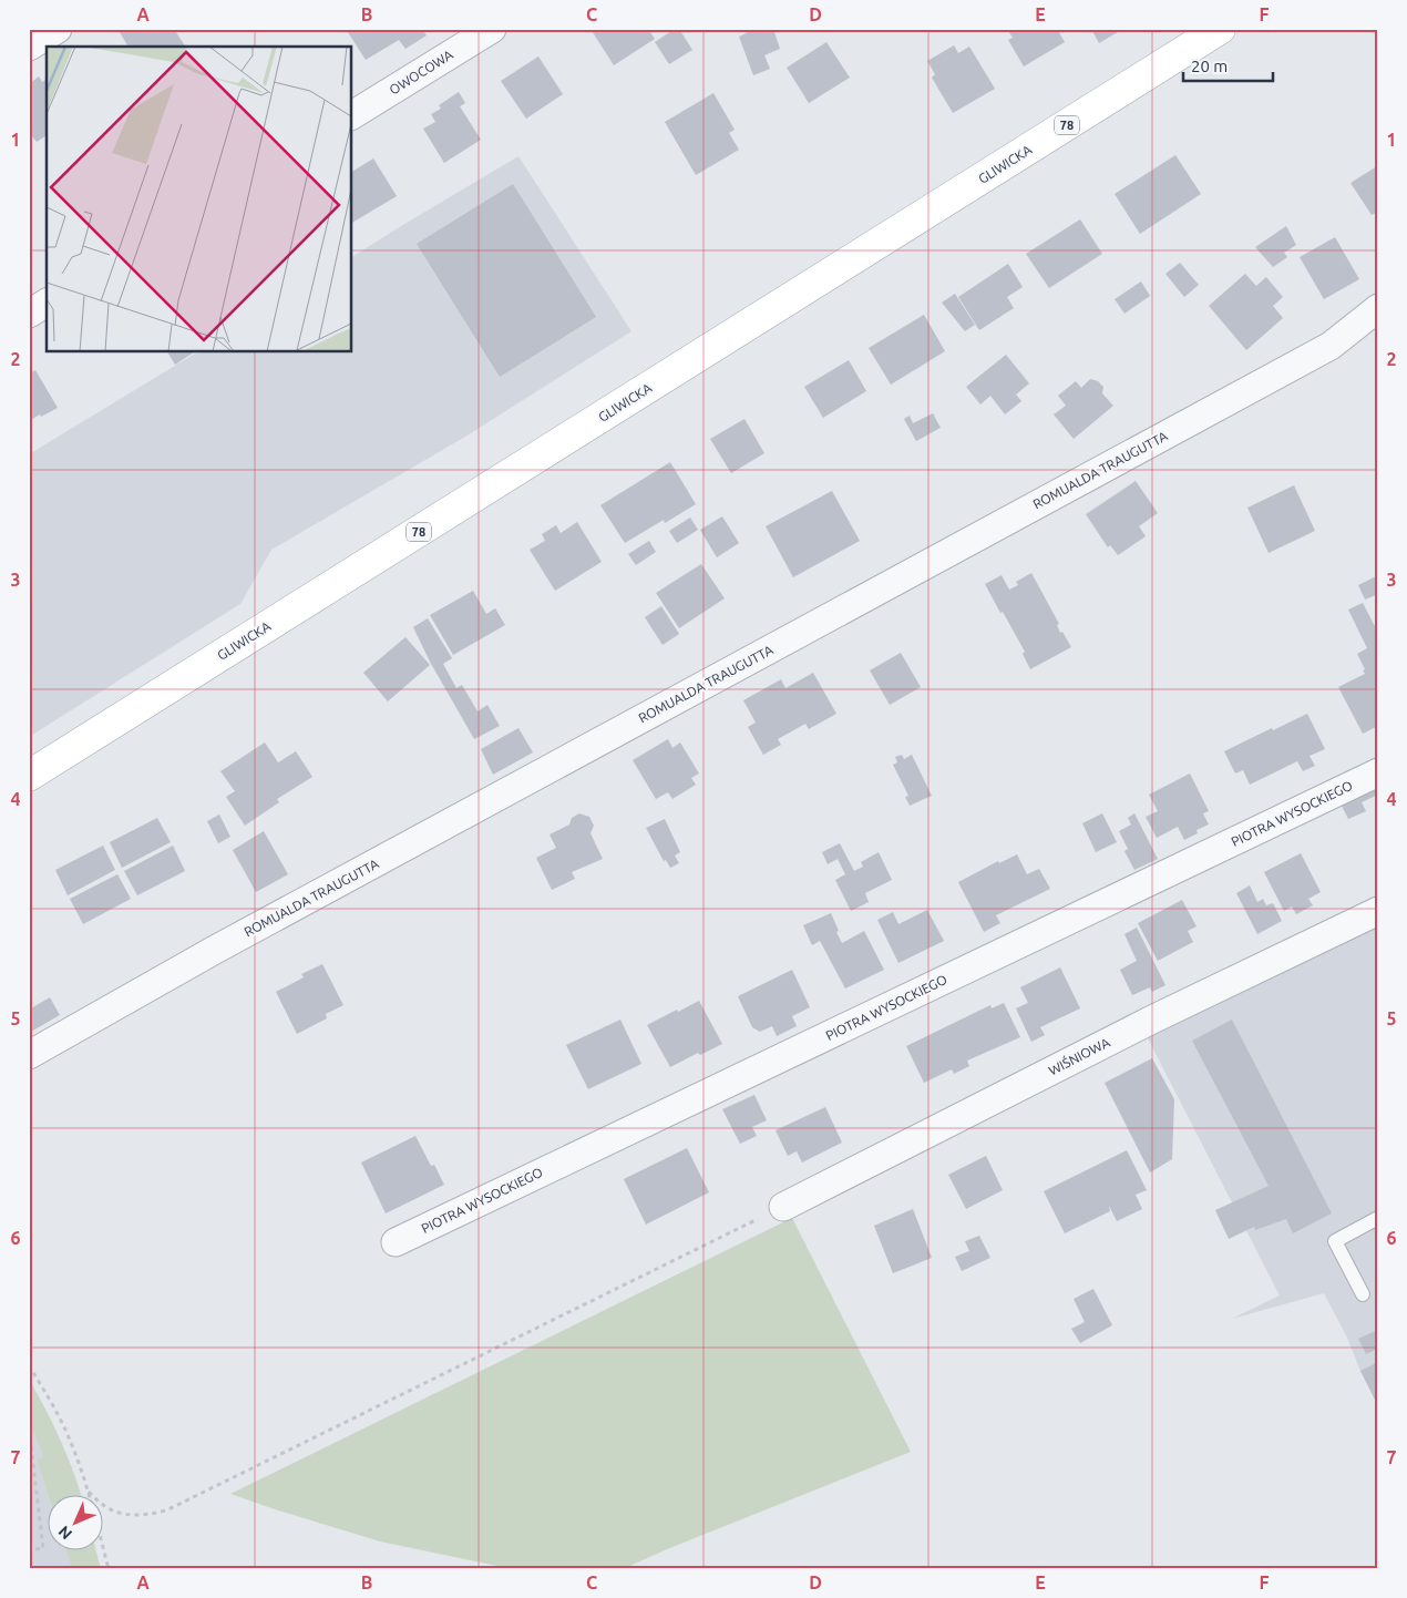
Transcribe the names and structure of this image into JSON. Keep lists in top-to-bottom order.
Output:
{
  "streets": {
    "main road": ["78", "GLIWICKA"],
    "street": [
      "OWOCOWA",
      "ROMUALDA TRAUGUTTA",
      "PIOTRA WYSOCKIEGO",
      "WIŚNIOWA"
    ]
  },
  "scale_bar": "20 m",
  "north": "bottom left",
  "grid": {
    "columns": [
      "A",
      "B",
      "C",
      "D",
      "E",
      "F"
    ],
    "rows": [
      "1",
      "2",
      "3",
      "4",
      "5",
      "6",
      "7"
    ]
  }
}
